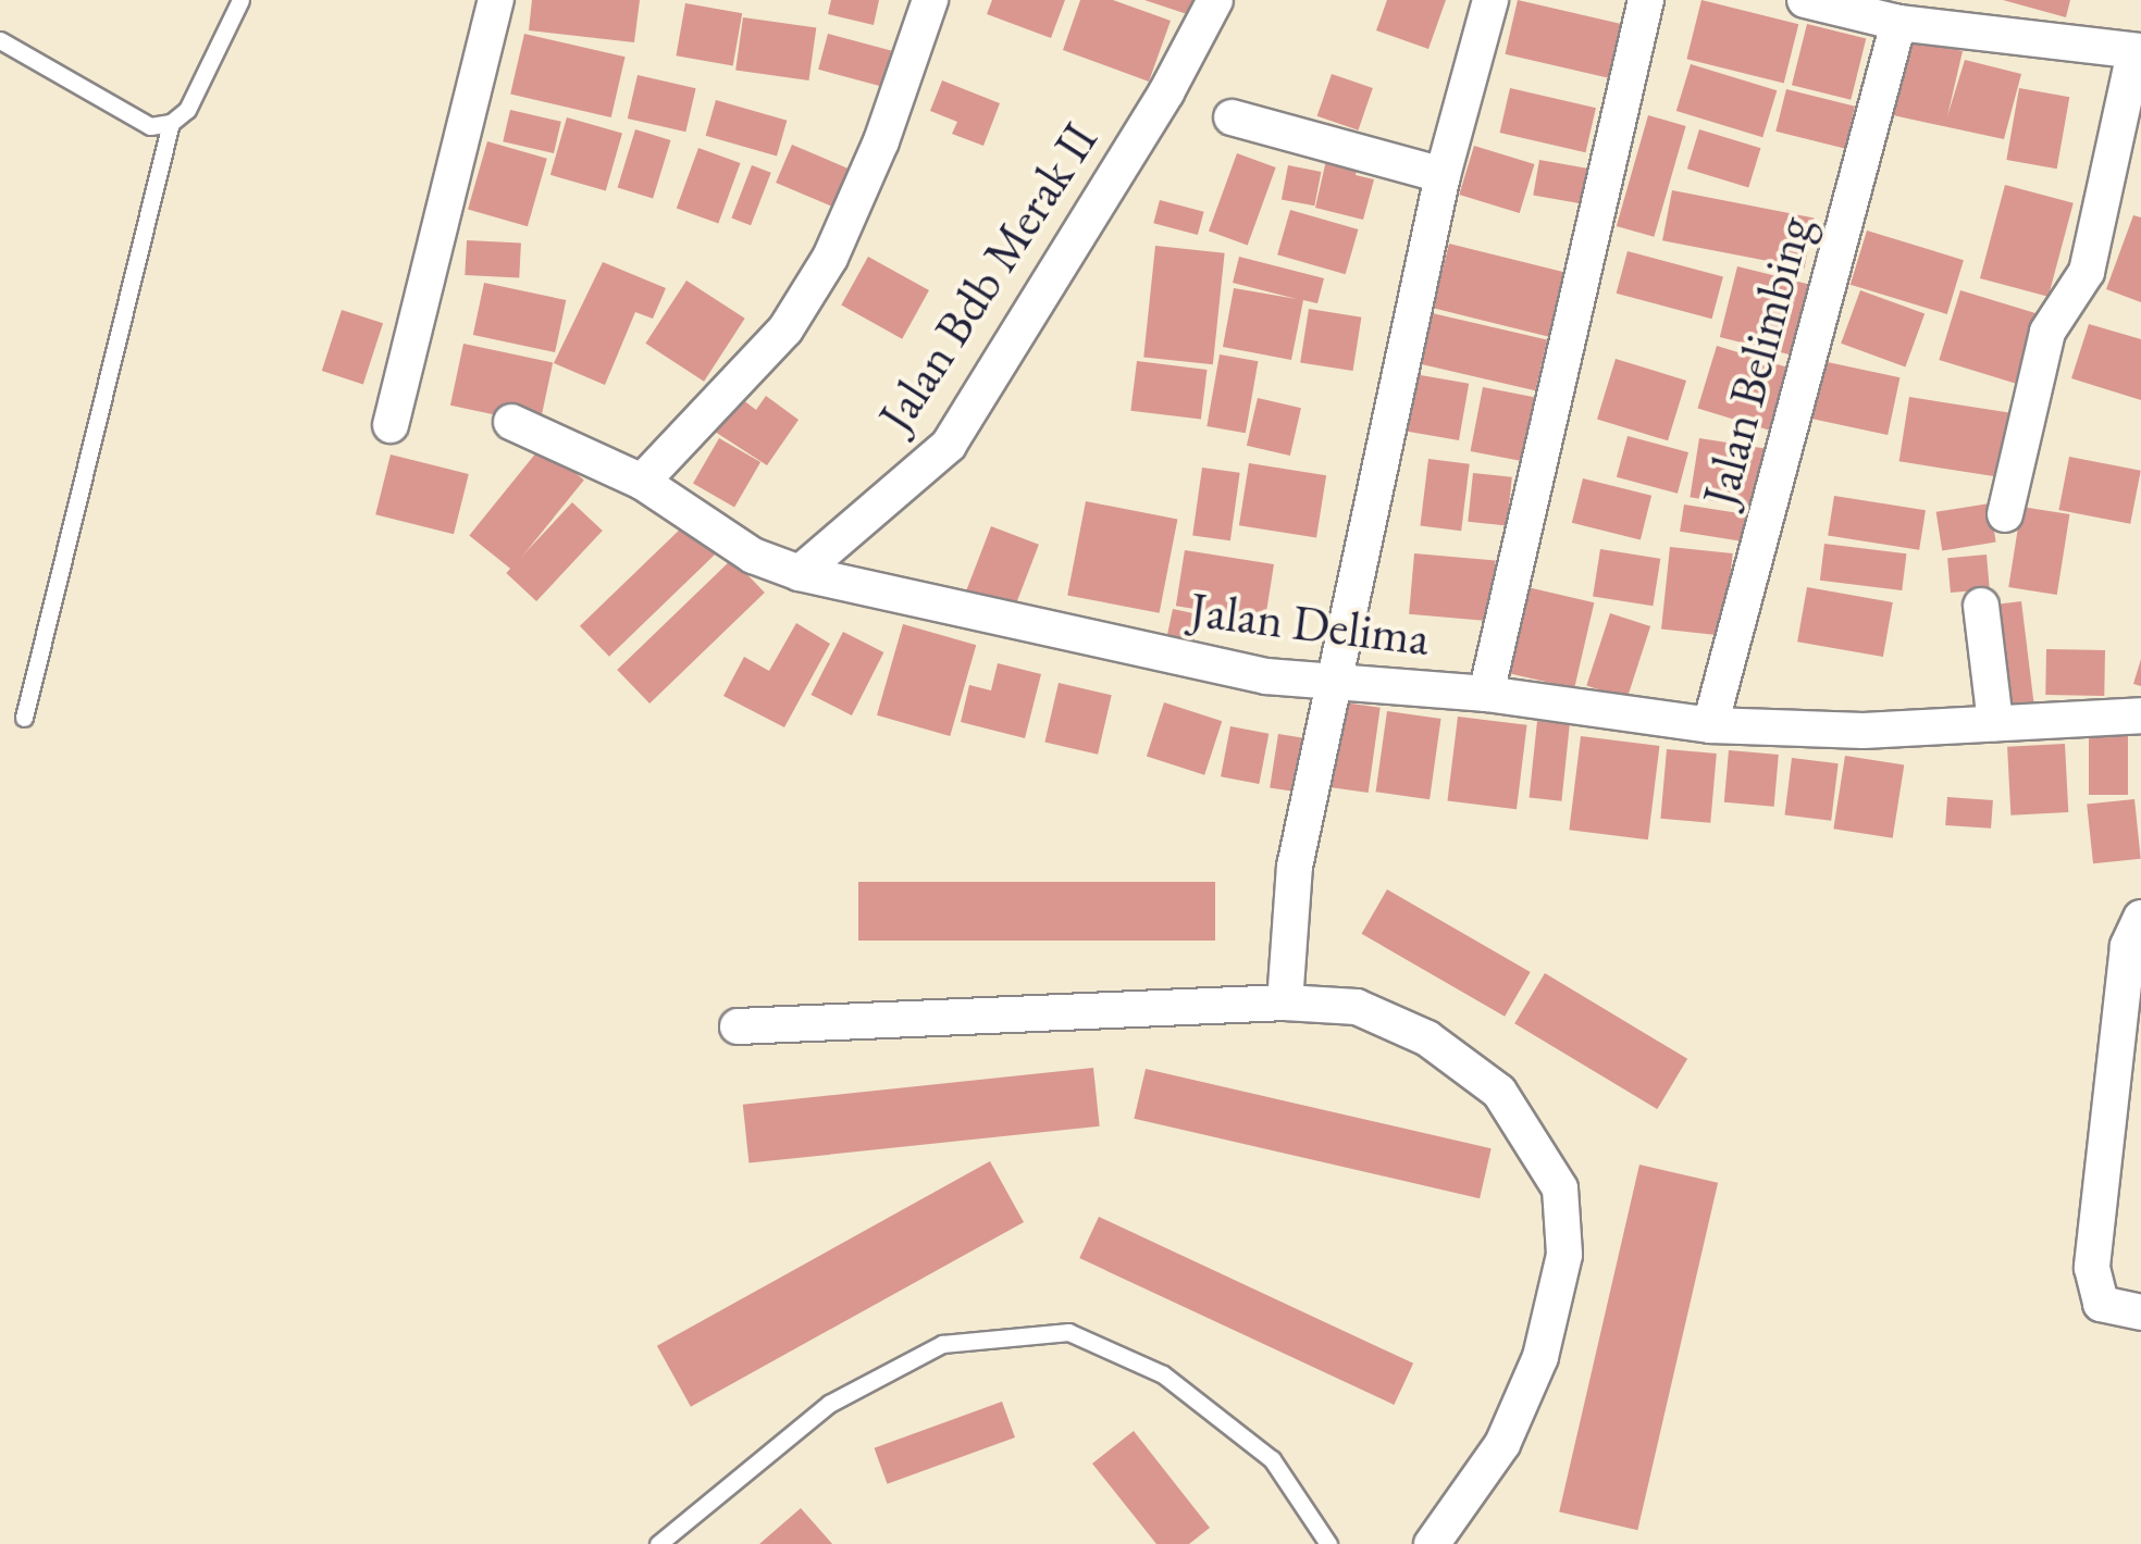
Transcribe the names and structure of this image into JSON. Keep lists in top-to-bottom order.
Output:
{
  "streets": {
    "street": ["Jalan Bdb Merak II", "Jalan Belimbing", "Jalan Delima"]
  },
  "crossings": [
    ["Jalan Bdb Merak II", "Jalan Delima"],
    ["Jalan Belimbing", "Jalan Delima"]
  ]
}
